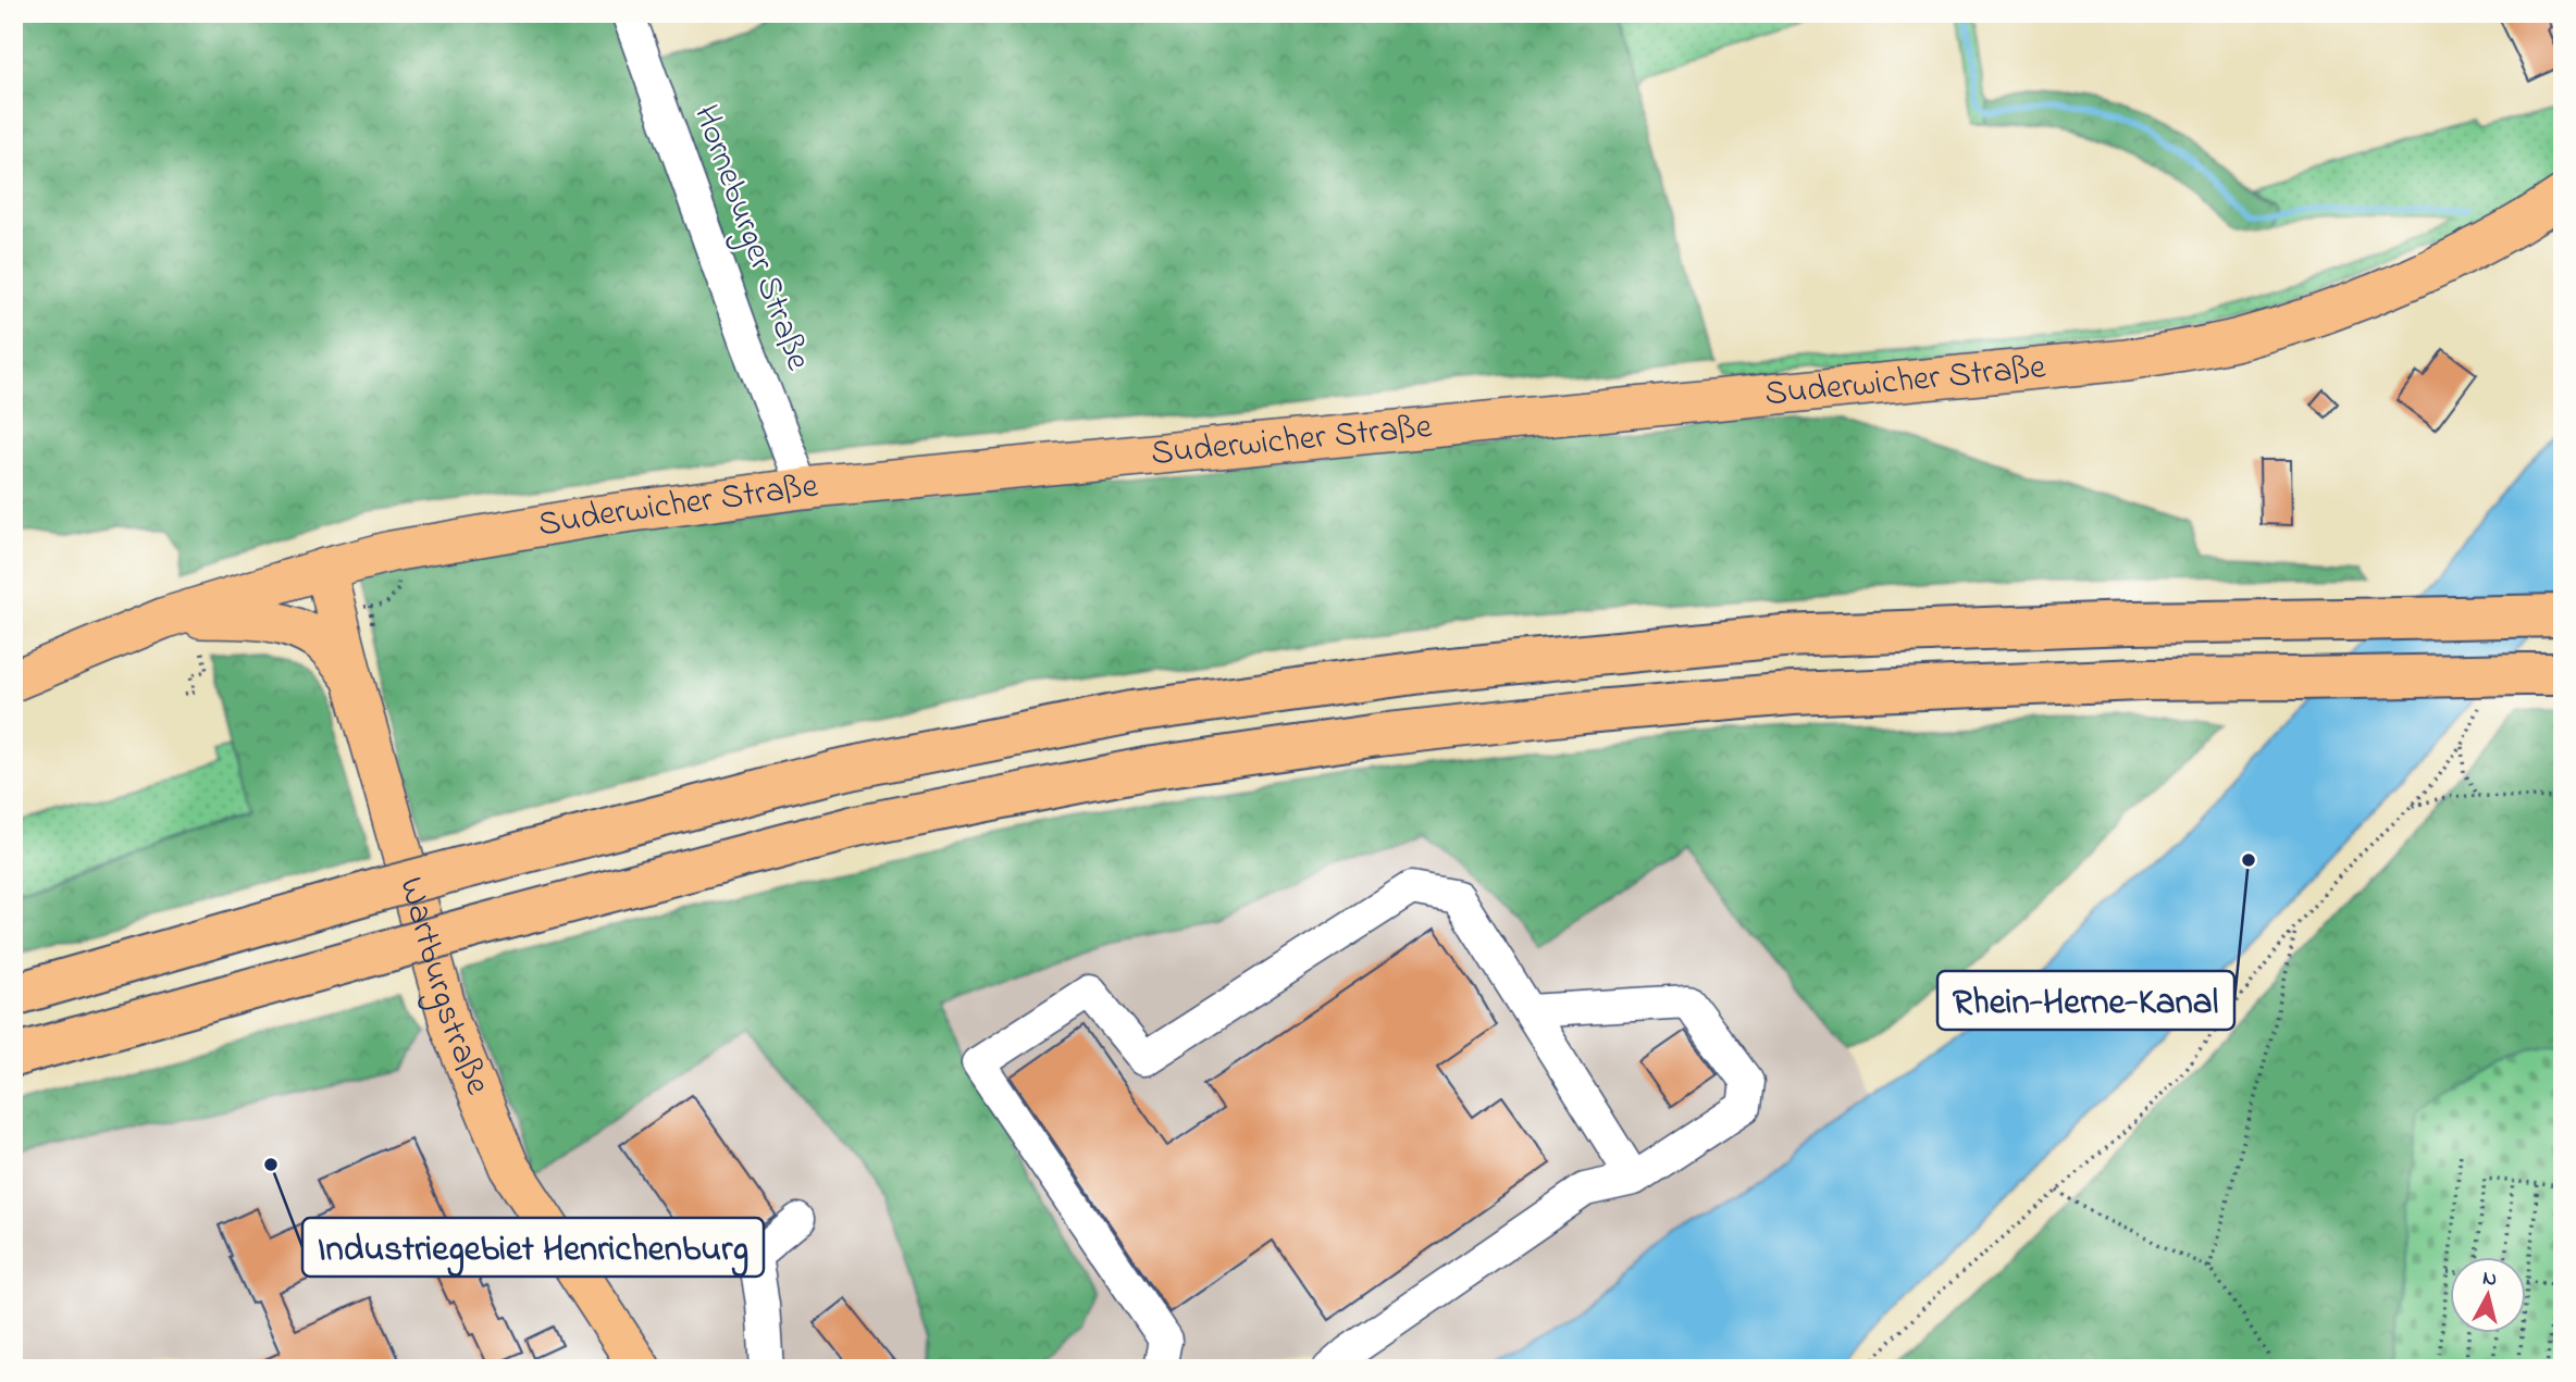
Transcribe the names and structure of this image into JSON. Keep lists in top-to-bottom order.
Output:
{
  "streets": {
    "main road": ["Suderwicher Straße", "Wartburgstraße"],
    "street": ["Horneburger Straße"]
  },
  "crossings": [
    ["Horneburger Straße", "Suderwicher Straße"],
    ["Suderwicher Straße", "Wartburgstraße"]
  ],
  "places": ["Rhein-Herne-Kanal", "Industriegebiet Henrichenburg"],
  "north": "top"
}
